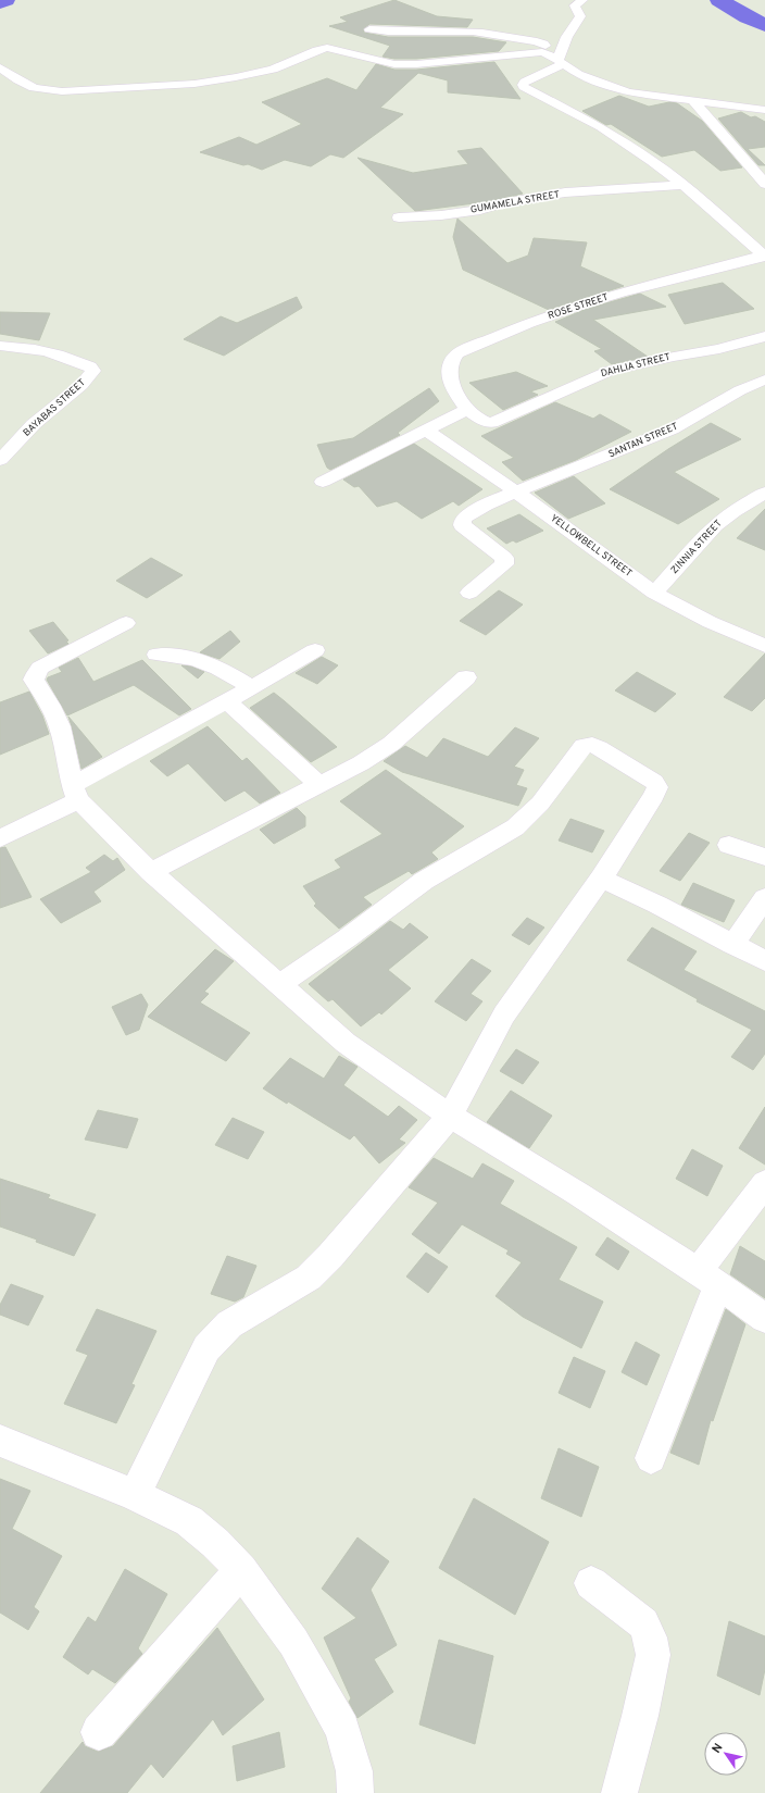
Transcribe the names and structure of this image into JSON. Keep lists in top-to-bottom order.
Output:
{
  "streets": {
    "street": [
      "GUMAMELA STREET",
      "ROSE STREET",
      "DAHLIA STREET",
      "BAYABAS STREET",
      "SANTAN STREET",
      "YELLOWBELL STREET",
      "ZINNIA STREET"
    ]
  },
  "crossings": [
    ["ROSE STREET", "DAHLIA STREET"],
    ["SANTAN STREET", "YELLOWBELL STREET"],
    ["YELLOWBELL STREET", "ZINNIA STREET"]
  ],
  "north": "top left"
}
